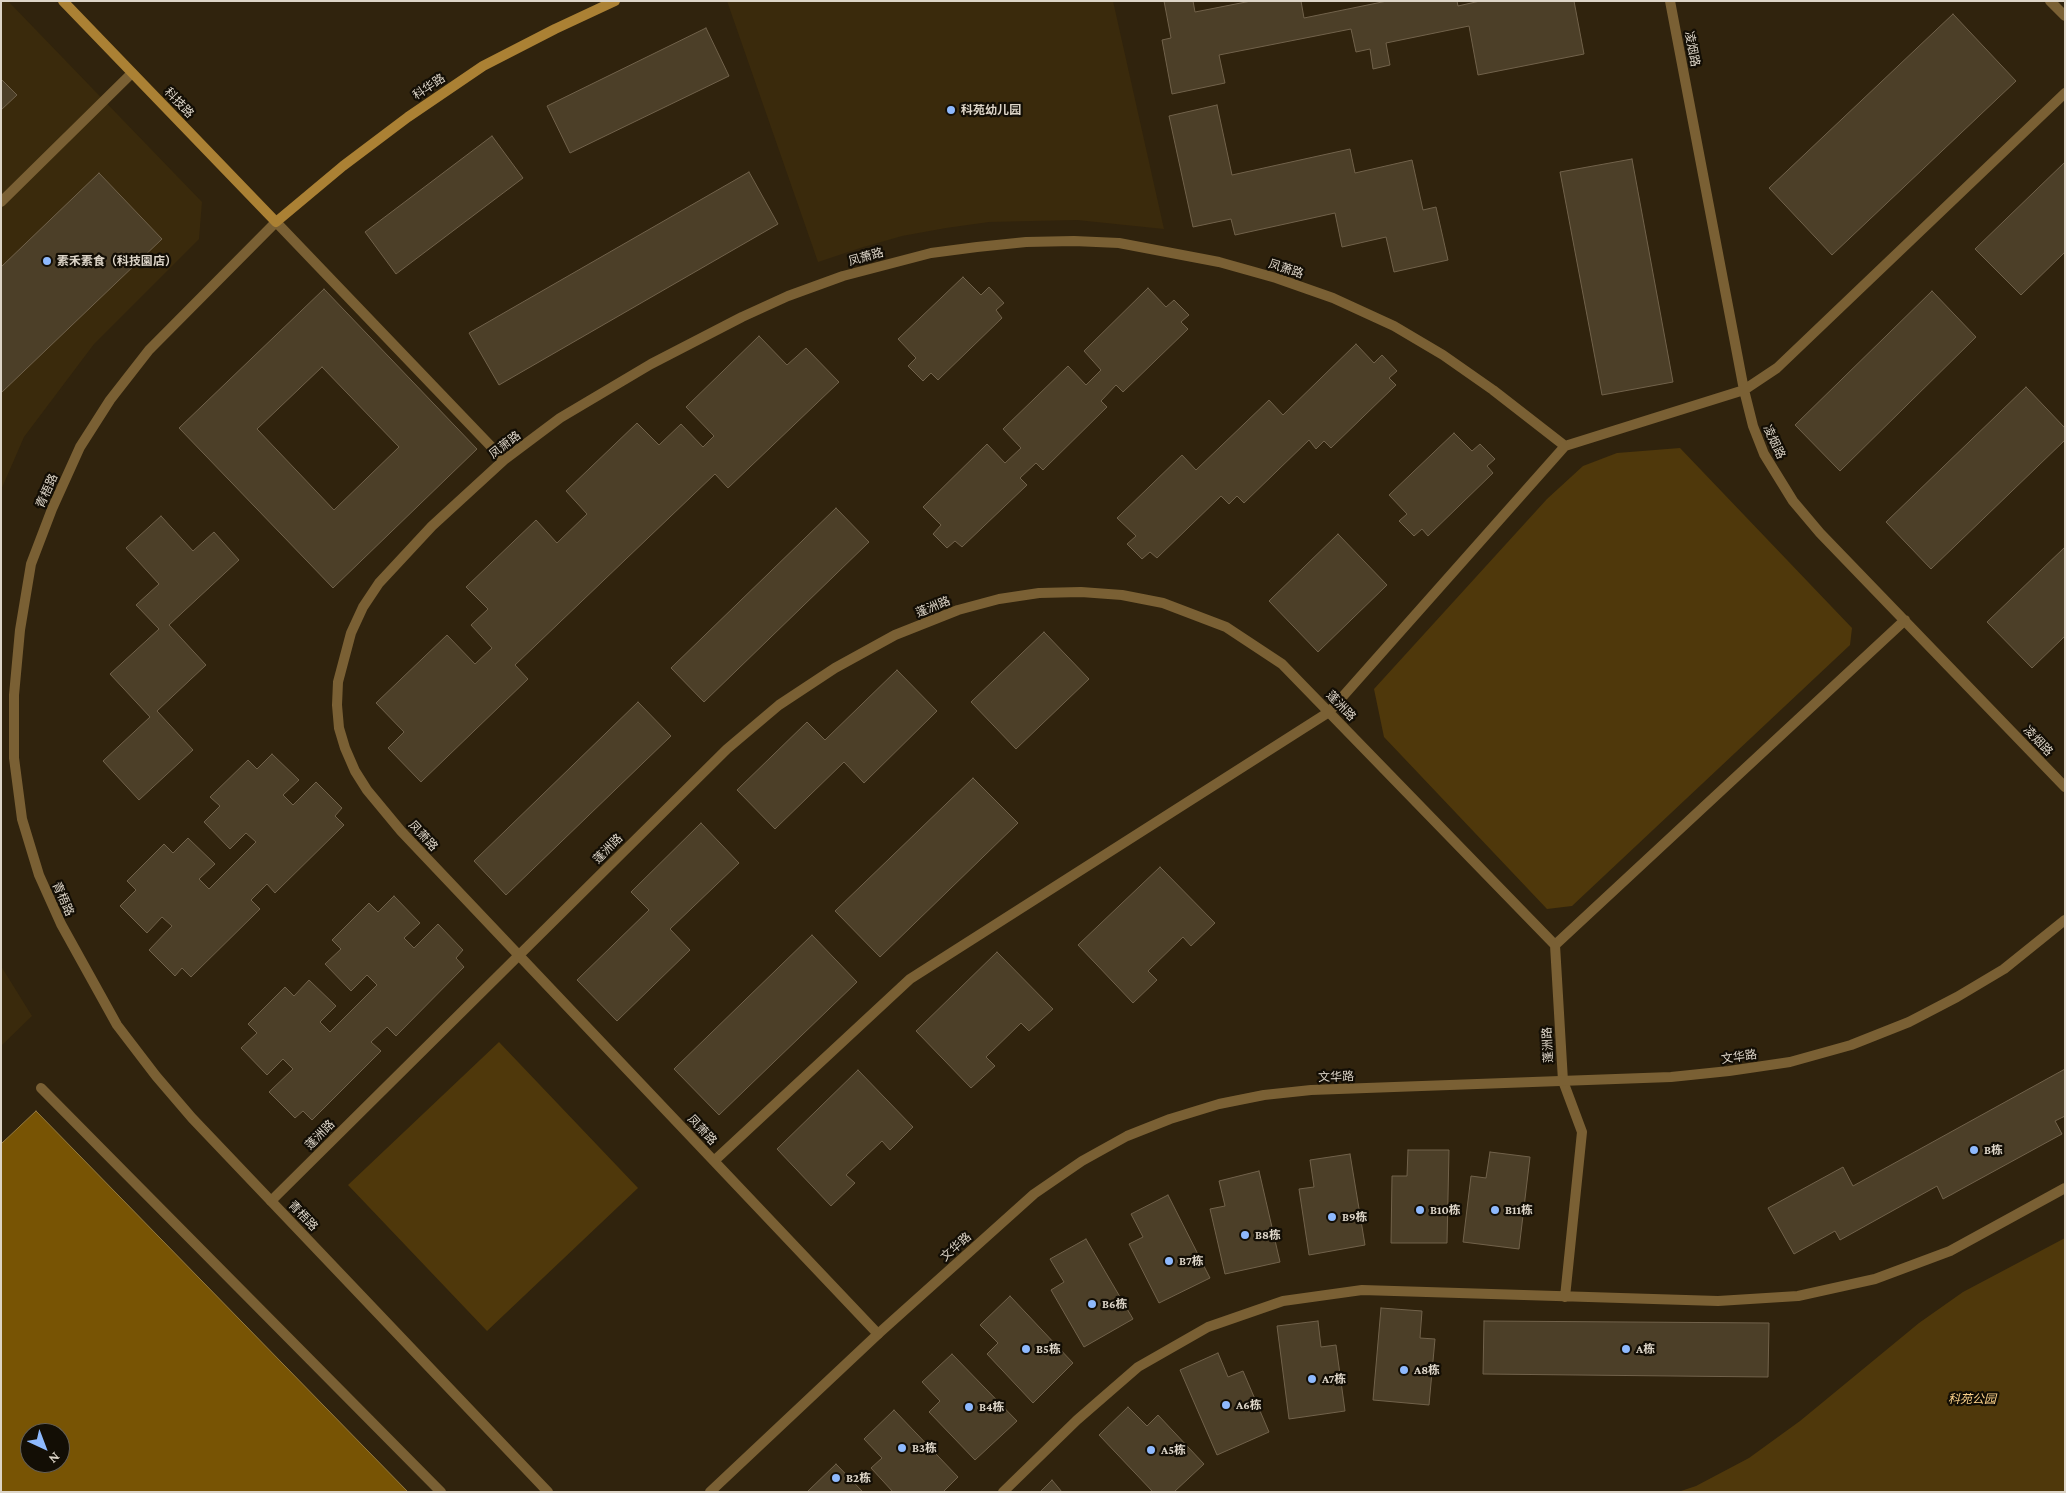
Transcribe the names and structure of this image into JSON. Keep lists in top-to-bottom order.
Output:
{
  "streets": {
    "main road": ["科华路", "科技路"],
    "street": [
      "凌烟路",
      "凤萧路",
      "青梧路",
      "蓬洲路",
      "文华路"
    ]
  },
  "crossings": [
    ["科华路", "科技路"],
    ["科华路", "青梧路"],
    ["科技路", "青梧路"],
    ["凤萧路", "蓬洲路"],
    ["凤萧路", "文华路"],
    ["青梧路", "蓬洲路"],
    ["蓬洲路", "文华路"]
  ],
  "parks": ["科苑公园"],
  "places": [
    "科苑幼儿园",
    "素禾素食（科技園店）",
    "B栋",
    "B10栋",
    "B11栋",
    "B9栋",
    "B8栋",
    "B7栋",
    "B6栋",
    "B5栋",
    "A栋",
    "A8栋",
    "A7栋",
    "A6栋",
    "B4栋",
    "B3栋",
    "A5栋",
    "B2栋"
  ],
  "north": "bottom right"
}
